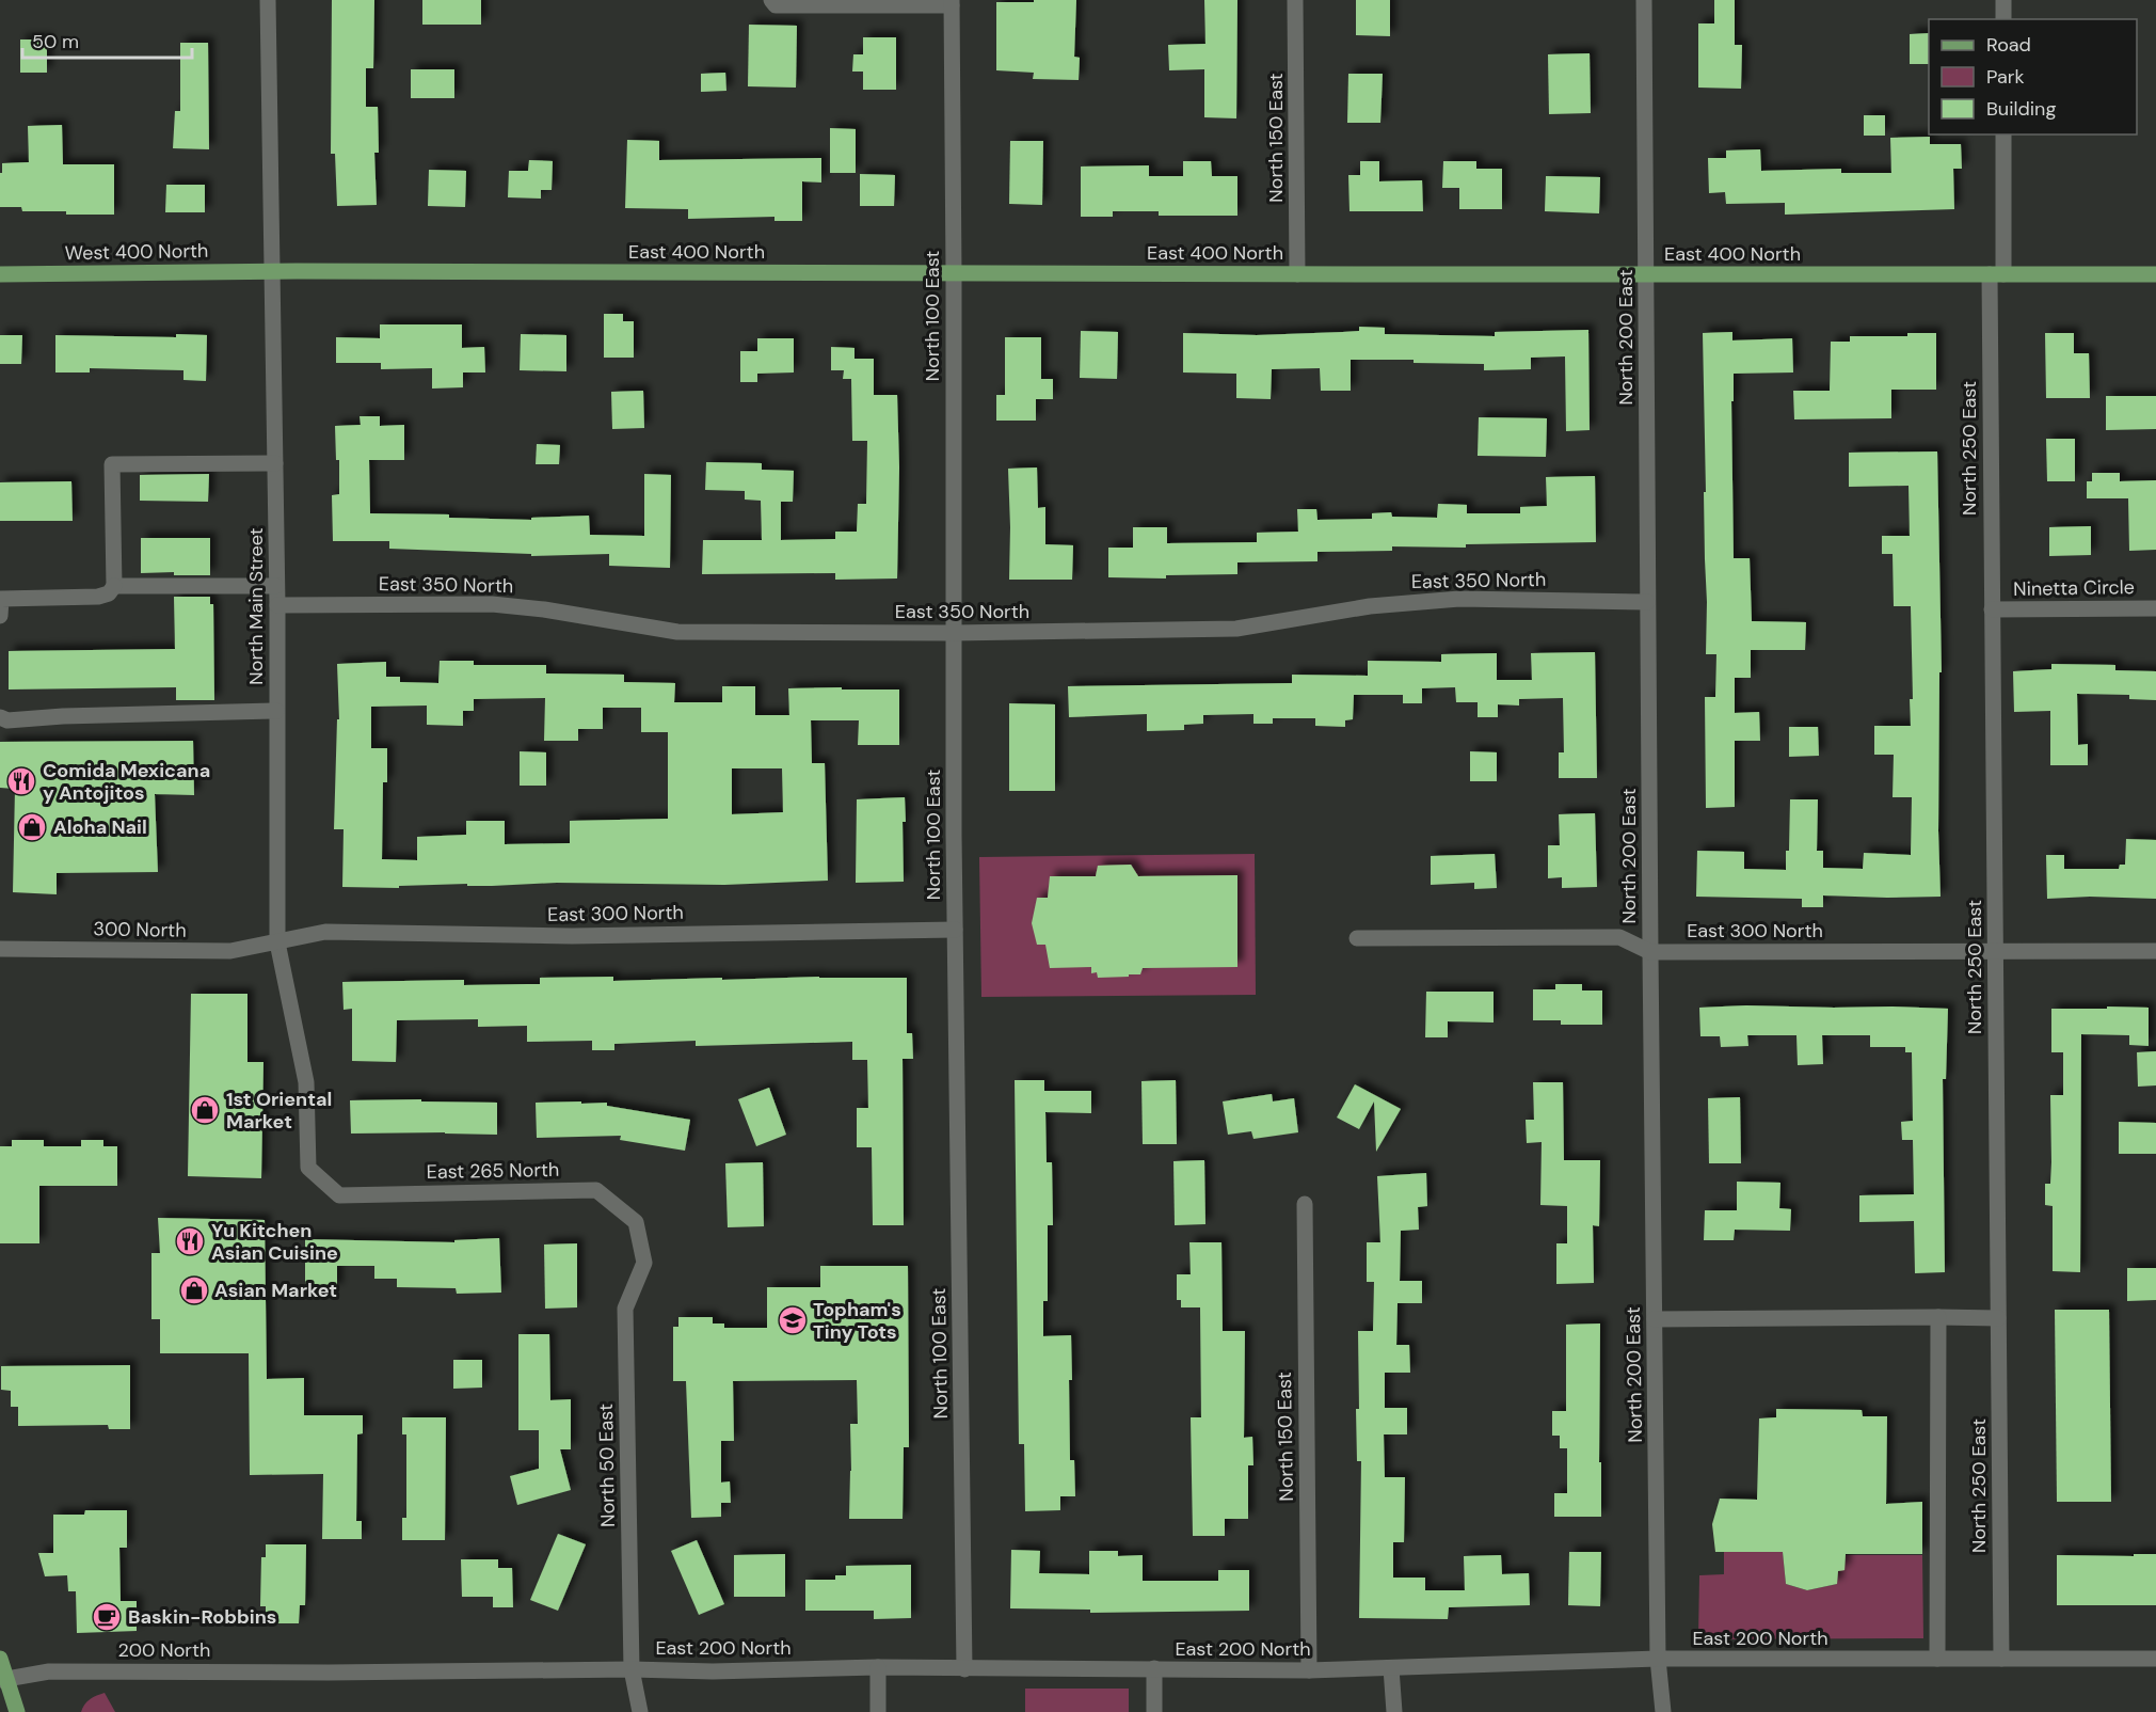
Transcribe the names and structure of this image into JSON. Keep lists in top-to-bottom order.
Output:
{
  "streets": {
    "main road": ["West 400 North", "East 400 North"],
    "street": [
      "North 150 East",
      "North 100 East",
      "North 200 East",
      "North 250 East",
      "East 350 North",
      "Ninetta Circle",
      "North Main Street",
      "East 300 North",
      "300 North",
      "East 265 North",
      "North 50 East",
      "East 200 North",
      "200 North"
    ]
  },
  "crossings": [
    ["North 150 East", "East 400 North"],
    ["North 150 East", "East 200 North"],
    ["West 400 North", "East 400 North"],
    ["West 400 North", "North Main Street"],
    ["East 400 North", "North 100 East"],
    ["East 400 North", "North 200 East"],
    ["East 400 North", "North 250 East"],
    ["East 400 North", "North Main Street"],
    ["North 100 East", "East 350 North"],
    ["North 100 East", "East 300 North"],
    ["North 100 East", "East 200 North"],
    ["North 200 East", "East 350 North"],
    ["North 200 East", "East 300 North"],
    ["North 200 East", "East 200 North"],
    ["North 250 East", "Ninetta Circle"],
    ["North 250 East", "East 300 North"],
    ["North 250 East", "East 200 North"],
    ["East 350 North", "North Main Street"],
    ["North Main Street", "East 300 North"],
    ["North Main Street", "300 North"],
    ["North Main Street", "East 265 North"],
    ["East 300 North", "300 North"],
    ["East 265 North", "North 50 East"],
    ["North 50 East", "East 200 North"],
    ["East 200 North", "200 North"]
  ],
  "places": {
    "restaurant": ["Comida Mexicana y Antojitos", "Yu Kitchen Asian Cuisine"],
    "shop": ["Aloha Nail", "1st Oriental Market", "Asian Market"],
    "school or university": ["Topham's Tiny Tots"],
    "cafe": ["Baskin-Robbins"]
  },
  "legend": ["Road", "Park", "Building"],
  "scale_bar": "50 m"
}
